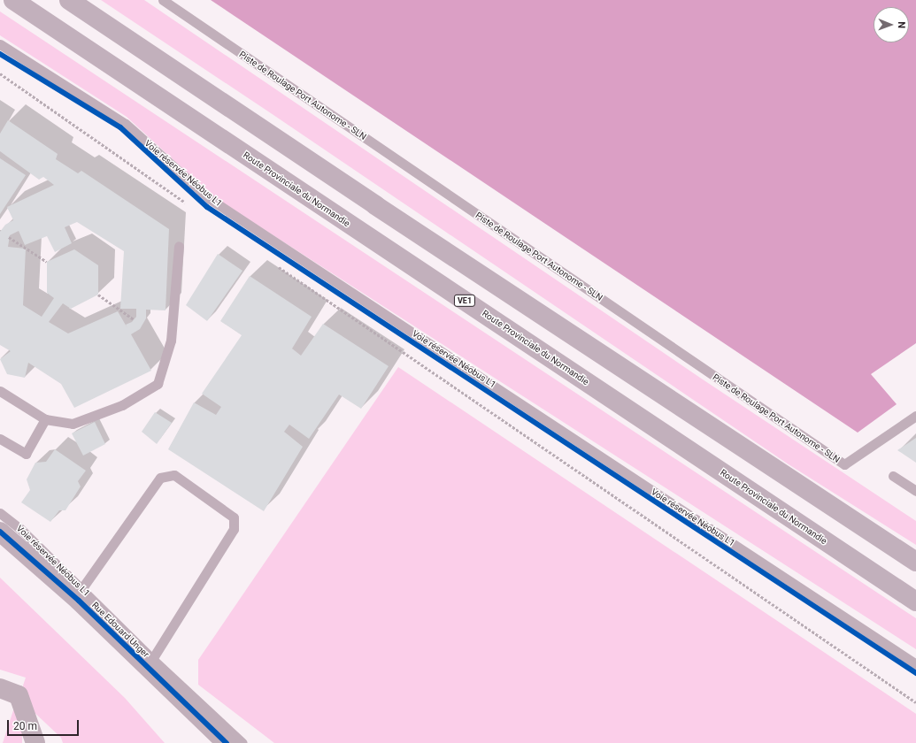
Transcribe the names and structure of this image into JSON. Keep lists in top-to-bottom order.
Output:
{
  "streets": {
    "main road": ["Route Provinciale du Normandie", "VE1"],
    "street": ["Rue Edouard Unger"],
    "lane": ["Piste de Roulage Port Autonome - SLN", "Voie réservée Néobus L1"]
  },
  "crossings": [
    ["Voie réservée Néobus L1", "Rue Edouard Unger"]
  ],
  "scale_bar": "20 m",
  "north": "right"
}
